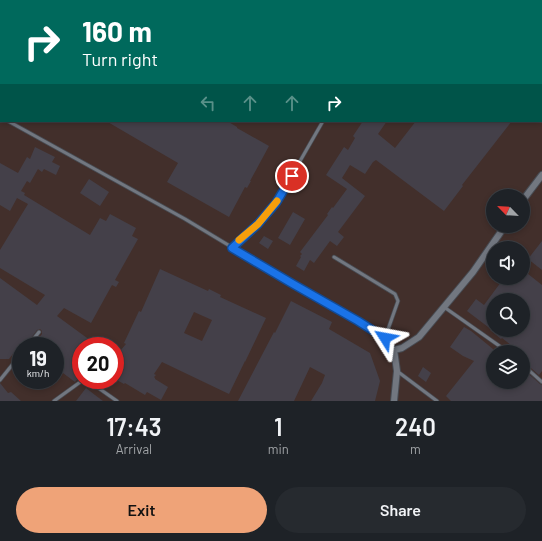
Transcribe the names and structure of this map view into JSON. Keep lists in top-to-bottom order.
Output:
{
  "north": "top left",
  "page": {
    "turn": ["160 m", "Turn right"],
    "speed": "19 km/h",
    "limit": "20",
    "eta": [
      "17:43",
      "Arrival",
      "1",
      "min",
      "240",
      "m"
    ],
    "buttons": ["Exit", "Share"]
  }
}
